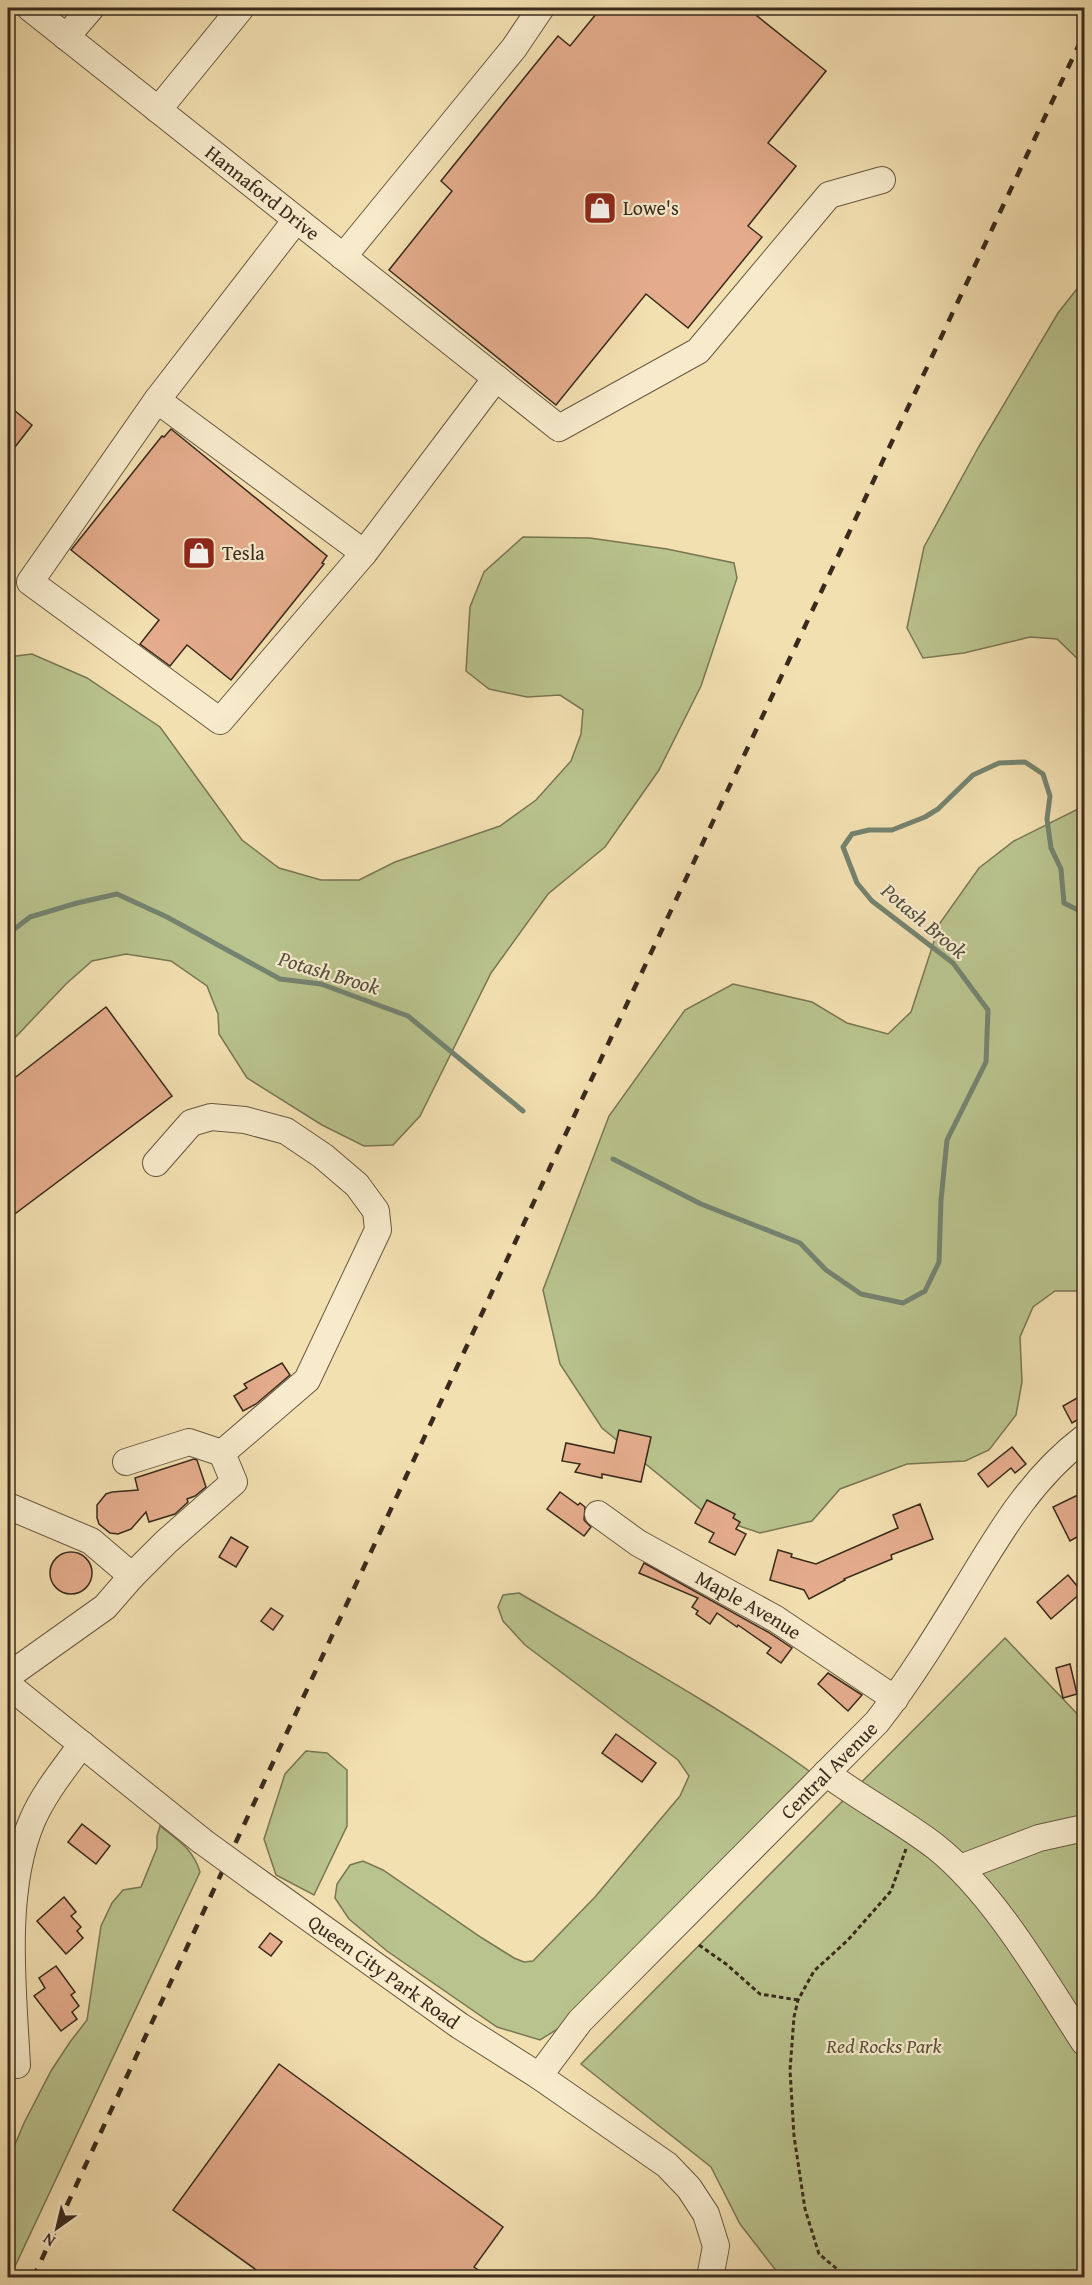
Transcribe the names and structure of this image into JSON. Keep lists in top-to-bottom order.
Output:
{
  "streets": {
    "street": [
      "Hannaford Drive",
      "Maple Avenue",
      "Central Avenue",
      "Queen City Park Road"
    ]
  },
  "crossings": [
    ["Maple Avenue", "Central Avenue"],
    ["Central Avenue", "Queen City Park Road"]
  ],
  "water": ["Potash Brook"],
  "parks": ["Red Rocks Park"],
  "places": {
    "shop": ["Lowe's", "Tesla"]
  },
  "north": "bottom left"
}
